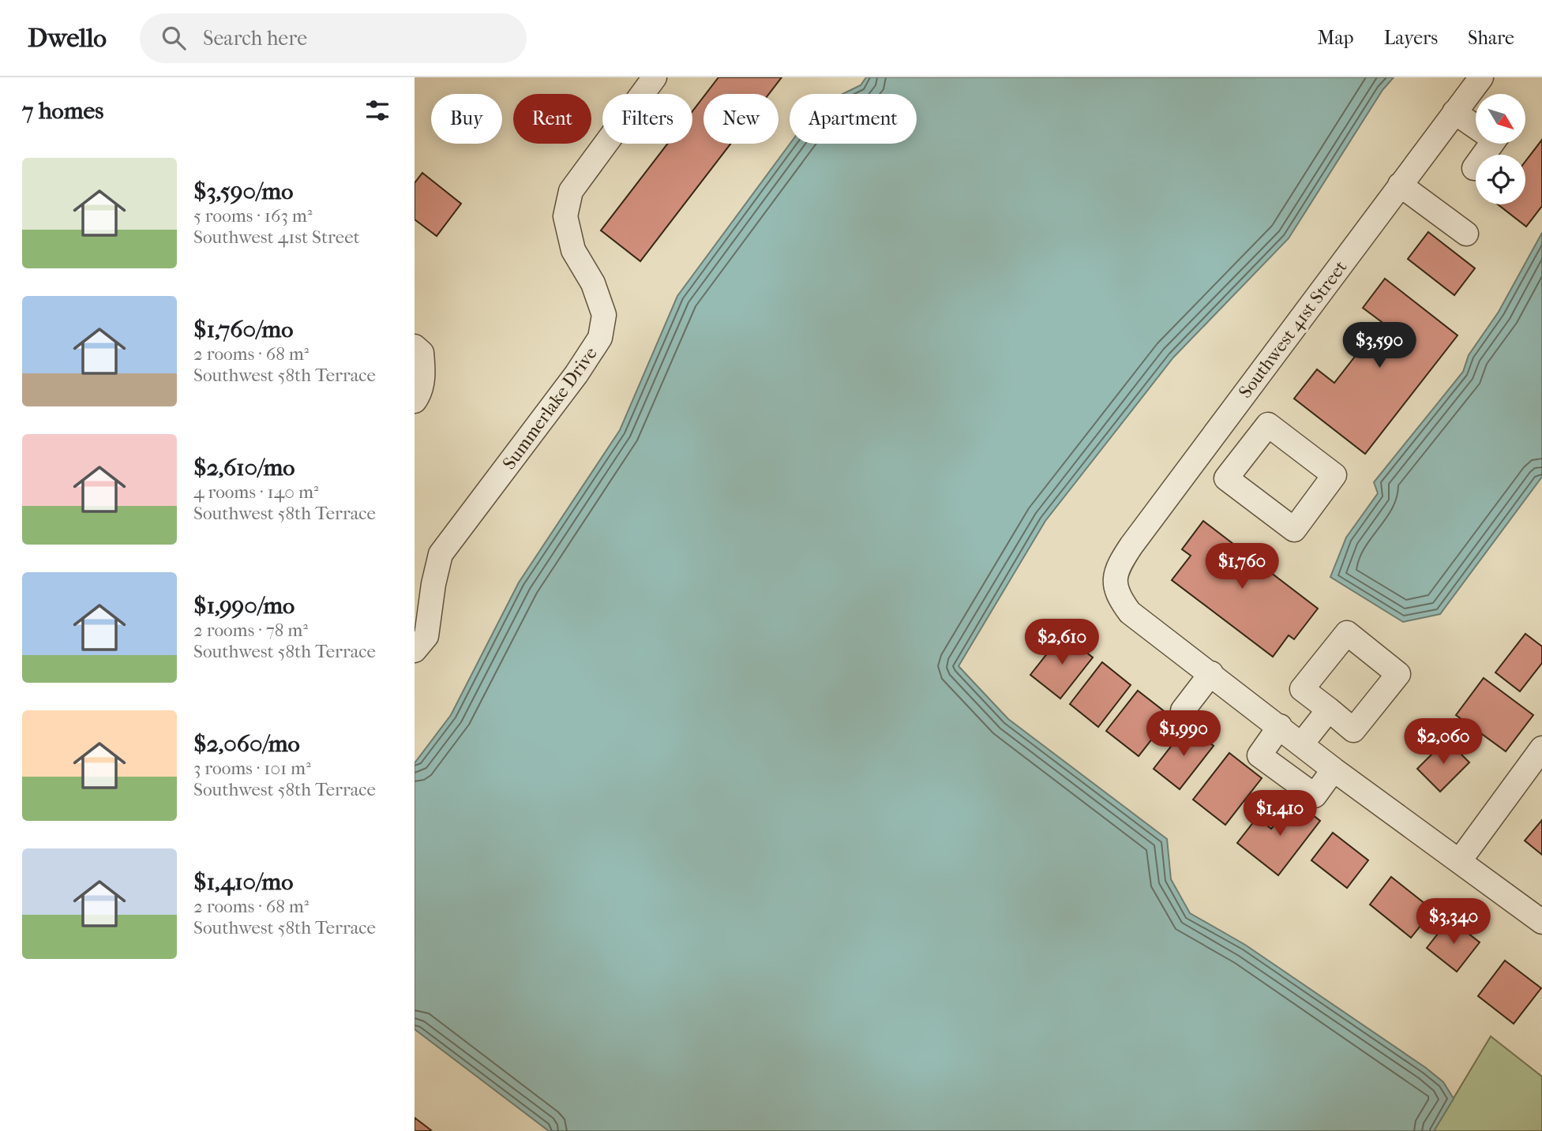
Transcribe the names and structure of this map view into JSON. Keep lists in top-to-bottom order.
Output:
{
  "streets": {
    "street": ["Southwest 41st Street", "Summerlake Drive"]
  },
  "north": "bottom right",
  "page": {
    "header": "Dwello",
    "search": "Search here",
    "nav": ["Map", "Layers", "Share"],
    "heading": "7 homes",
    "chip": [
      "Buy",
      "Rent",
      "Filters",
      "New",
      "Apartment"
    ],
    "list": [
      {
        "name": "$3,590/mo",
        "note": "5 rooms · 163 m² · Southwest 41st Street"
      },
      {
        "name": "$1,760/mo",
        "note": "2 rooms · 68 m² · Southwest 58th Terrace"
      },
      {
        "name": "$2,610/mo",
        "note": "4 rooms · 140 m² · Southwest 58th Terrace"
      },
      {
        "name": "$1,990/mo",
        "note": "2 rooms · 78 m² · Southwest 58th Terrace"
      },
      {
        "name": "$2,060/mo",
        "note": "3 rooms · 101 m² · Southwest 58th Terrace"
      },
      {
        "name": "$1,410/mo",
        "note": "2 rooms · 68 m² · Southwest 58th Terrace"
      }
    ],
    "price": [
      "$3,590",
      "$1,760",
      "$2,610",
      "$1,990",
      "$2,060",
      "$1,410",
      "$3,340"
    ]
  }
}
